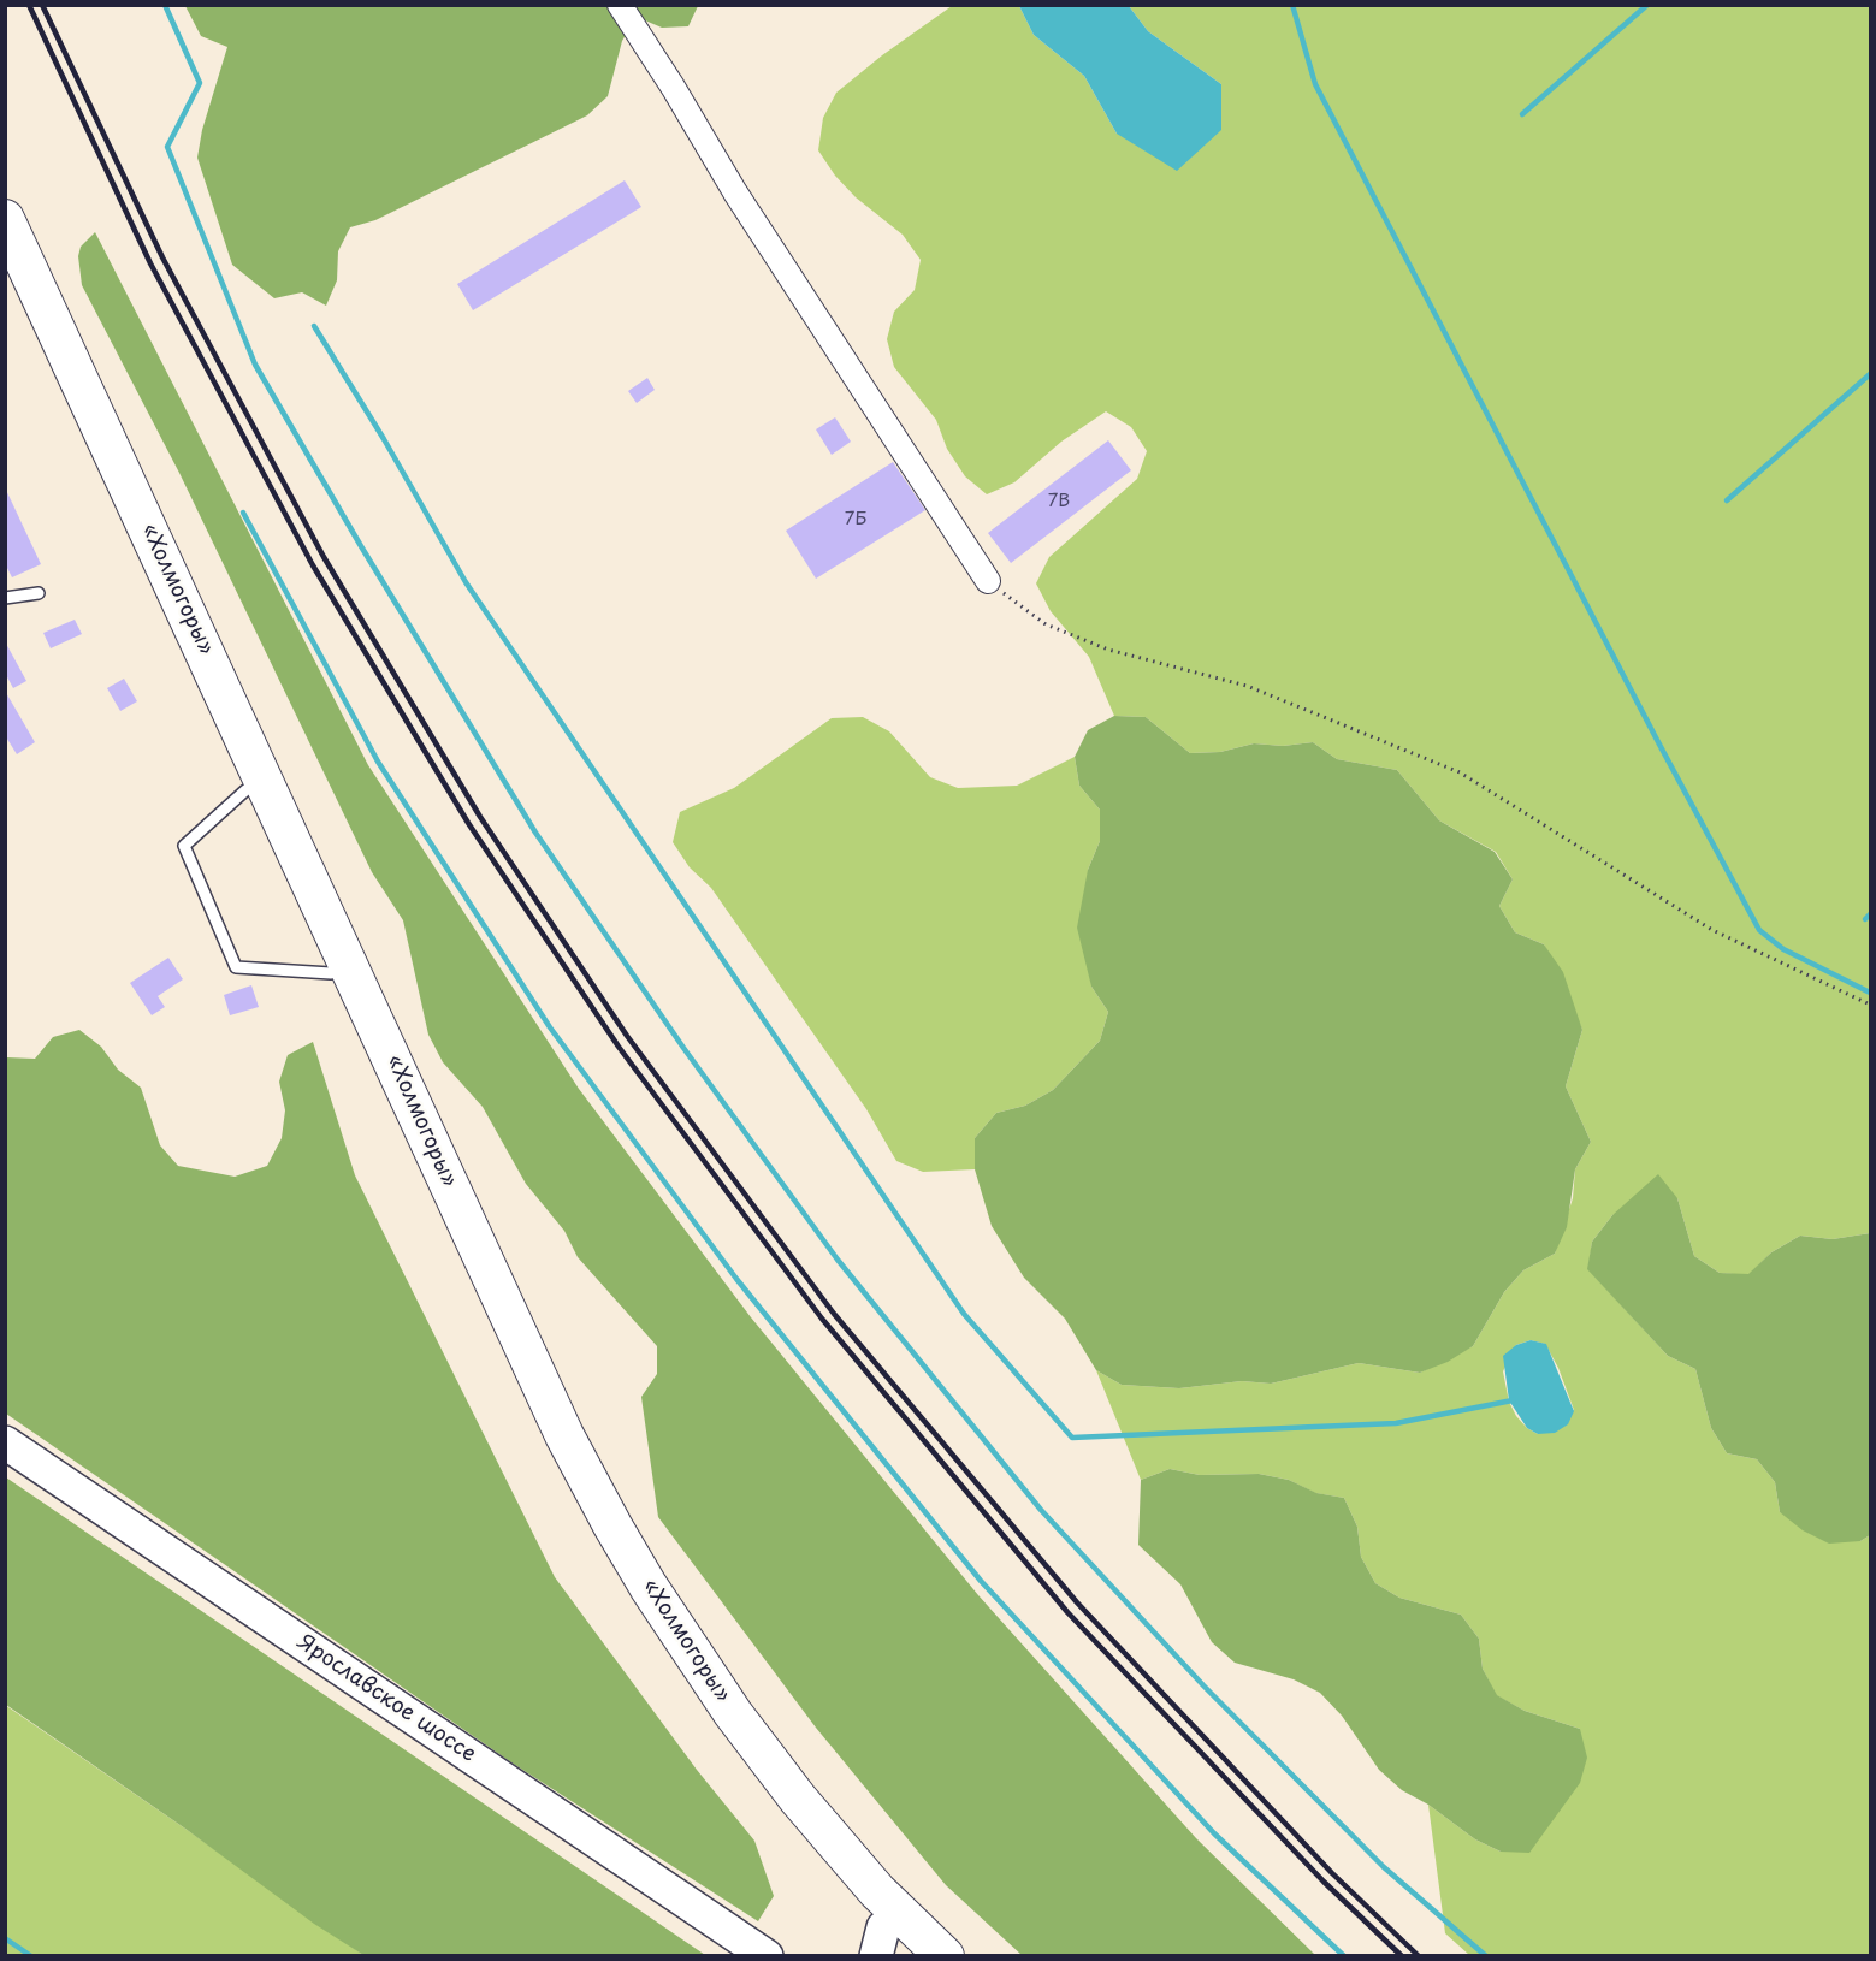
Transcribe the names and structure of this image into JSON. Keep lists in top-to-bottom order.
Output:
{
  "streets": {
    "highway": ["«Холмогоры»"],
    "main road": ["Ярославское шоссе"]
  },
  "house_numbers": ["7В", "7Б"]
}
